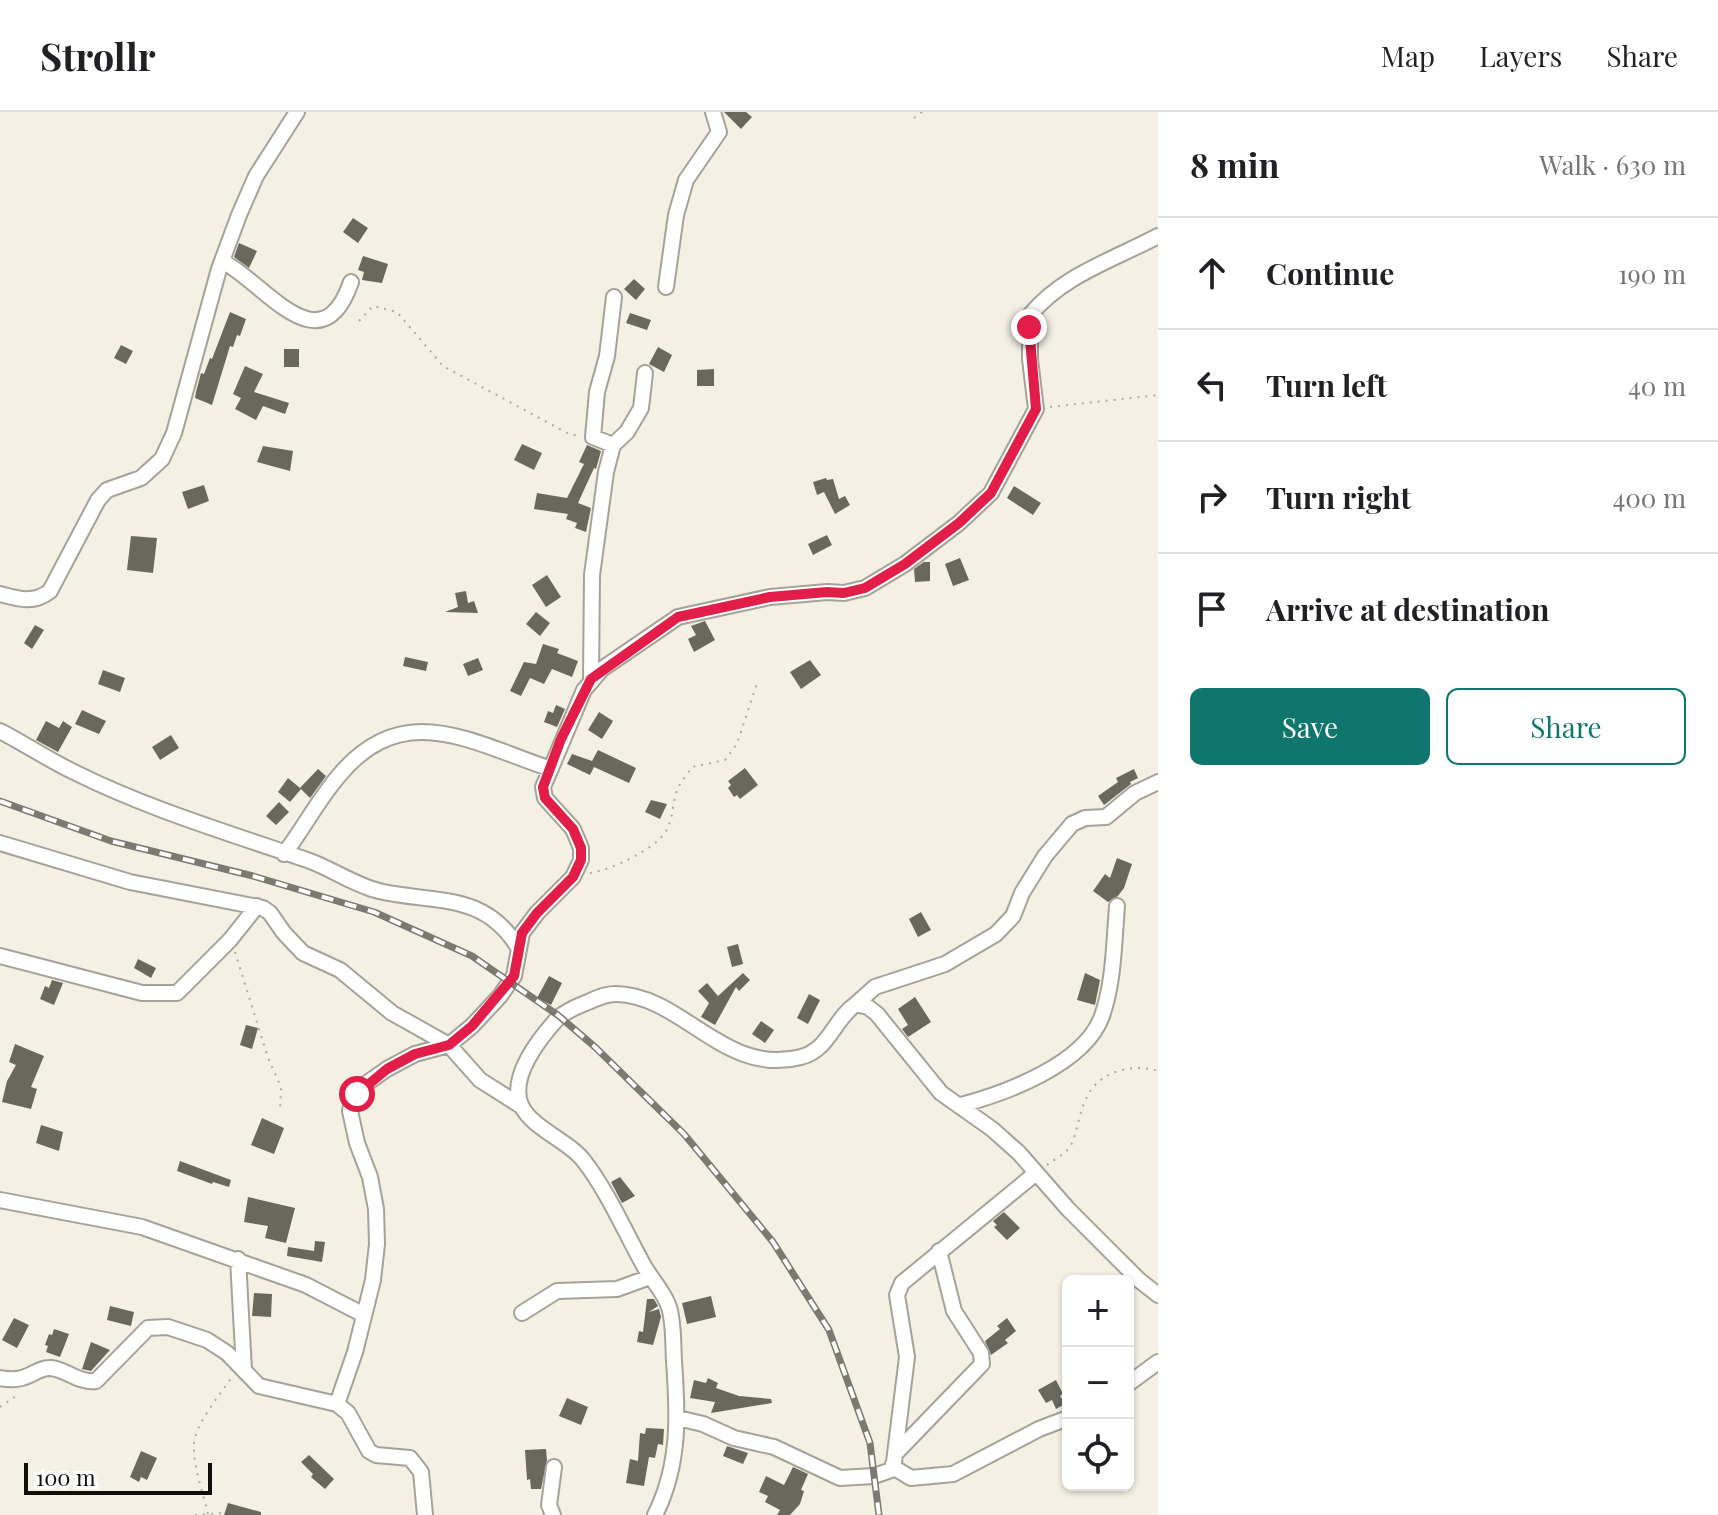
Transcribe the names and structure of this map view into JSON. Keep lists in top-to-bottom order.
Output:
{
  "scale_bar": "100 m",
  "page": {
    "header": "Strollr",
    "nav": ["Map", "Layers", "Share"],
    "heading": ["8 min", "Walk · 630 m"],
    "list": [
      ["Continue", "190 m"],
      ["Turn left", "40 m"],
      ["Turn right", "400 m"],
      "Arrive at destination"
    ],
    "buttons": ["Save", "Share"],
    "map_buttons": ["+", "−"],
    "scale": "100 m"
  }
}
